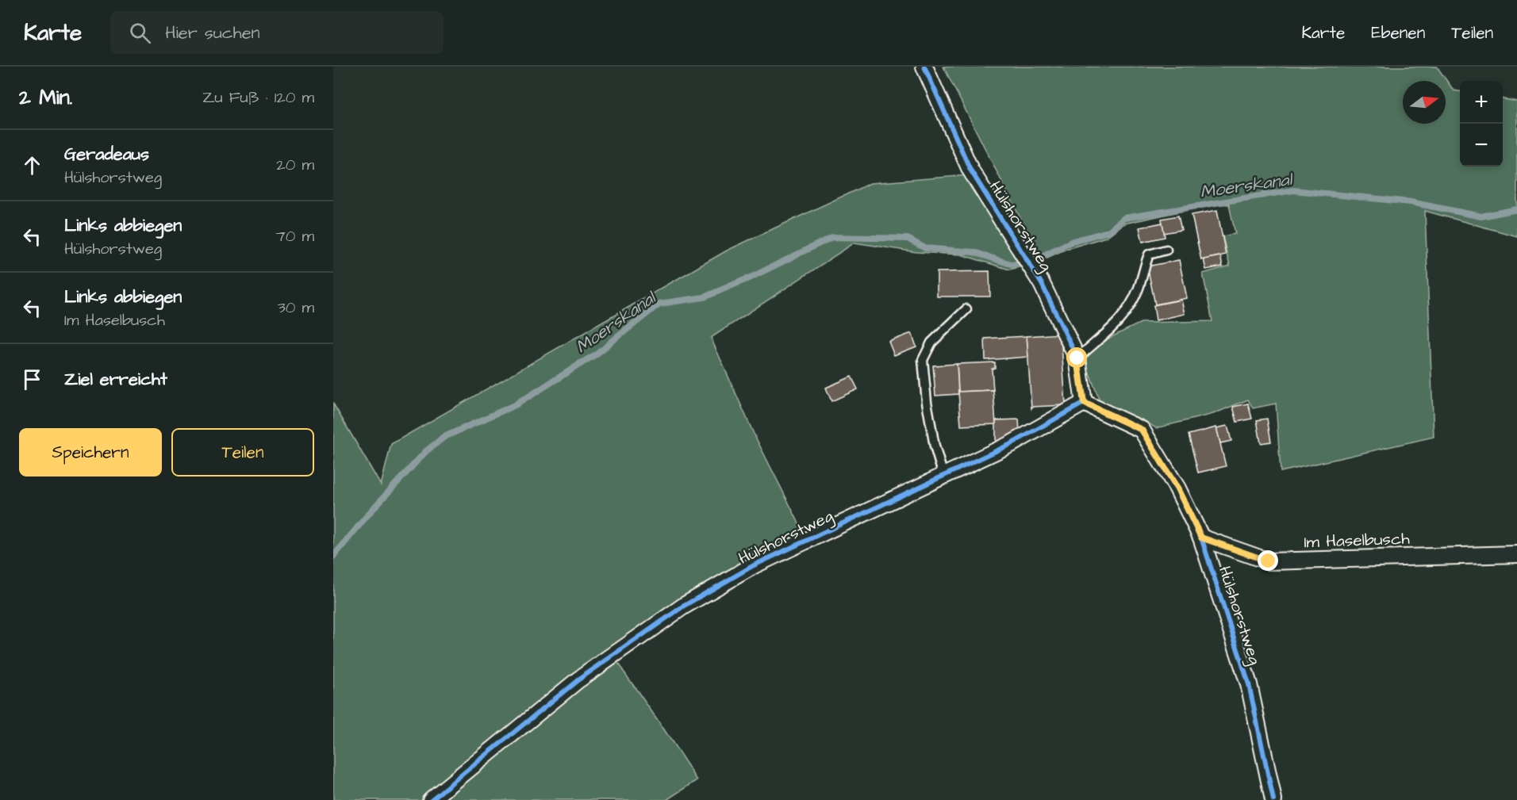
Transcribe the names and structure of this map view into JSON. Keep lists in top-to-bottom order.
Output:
{
  "streets": {
    "street": ["Hülshorstweg", "Im Haselbusch"]
  },
  "crossings": [
    ["Hülshorstweg", "Im Haselbusch"]
  ],
  "water": ["Moerskanal"],
  "north": "right",
  "page": {
    "header": "Karte",
    "search": "Hier suchen",
    "nav": ["Karte", "Ebenen", "Teilen"],
    "heading": ["2 Min.", "Zu Fuß · 120 m"],
    "map_buttons": ["+", "−"],
    "list": [
      ["Geradeaus", "Hülshorstweg", "20 m"],
      ["Links abbiegen", "Hülshorstweg", "70 m"],
      ["Links abbiegen", "Im Haselbusch", "30 m"],
      "Ziel erreicht"
    ],
    "buttons": ["Speichern", "Teilen"]
  }
}
